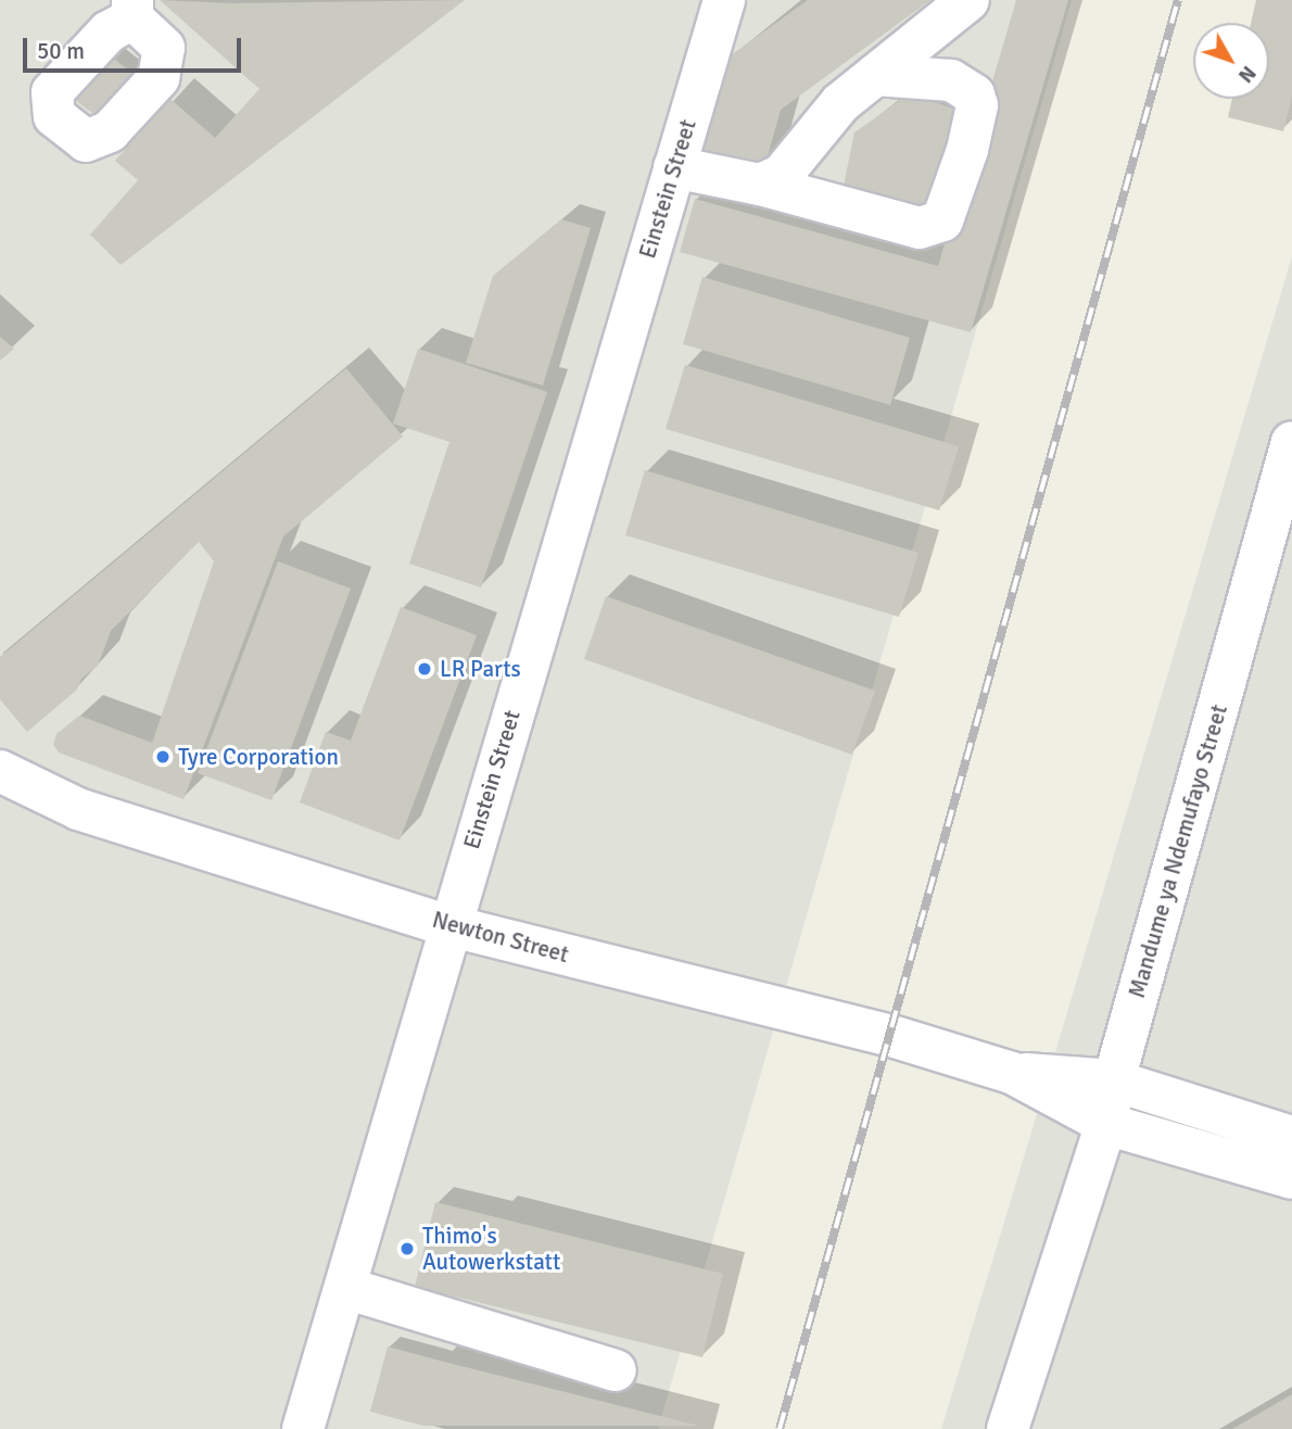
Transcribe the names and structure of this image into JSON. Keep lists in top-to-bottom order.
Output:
{
  "streets": {
    "street": ["Einstein Street", "Mandume ya Ndemufayo Street", "Newton Street"]
  },
  "crossings": [
    ["Einstein Street", "Newton Street"],
    ["Mandume ya Ndemufayo Street", "Newton Street"]
  ],
  "places": ["LR Parts", "Tyre Corporation", "Thimo's Autowerkstatt"],
  "scale_bar": "50 m",
  "north": "bottom right"
}
